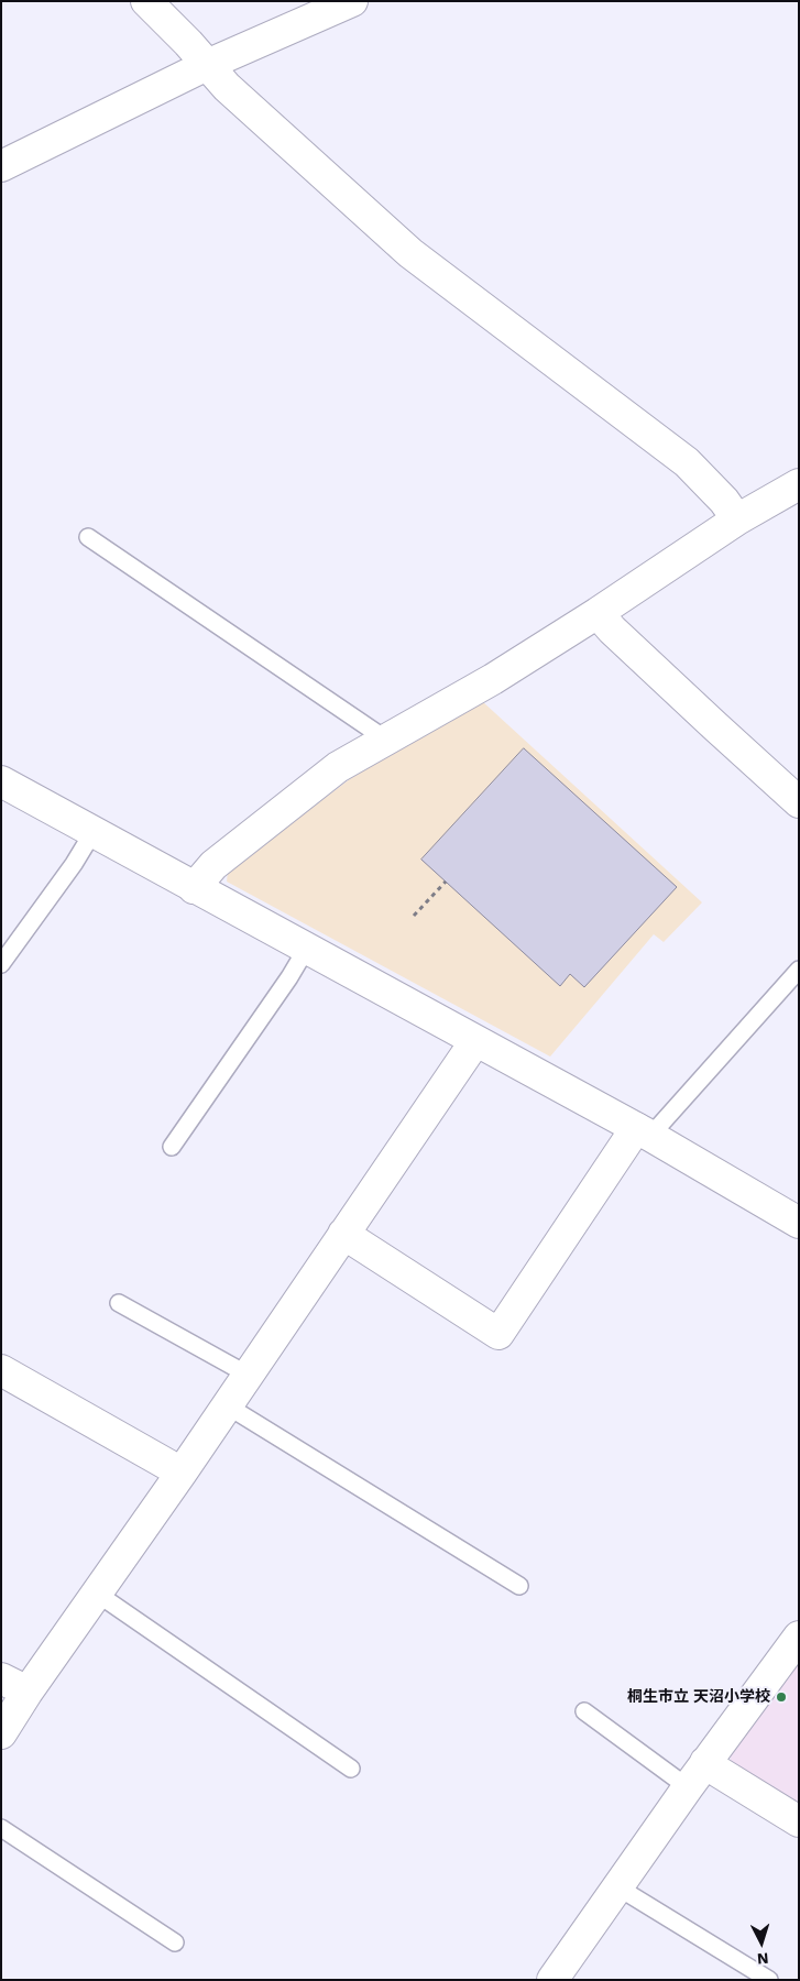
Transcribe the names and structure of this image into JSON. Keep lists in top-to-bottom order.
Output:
{
  "places": ["桐生市立 天沼小学校"],
  "north": "bottom"
}
